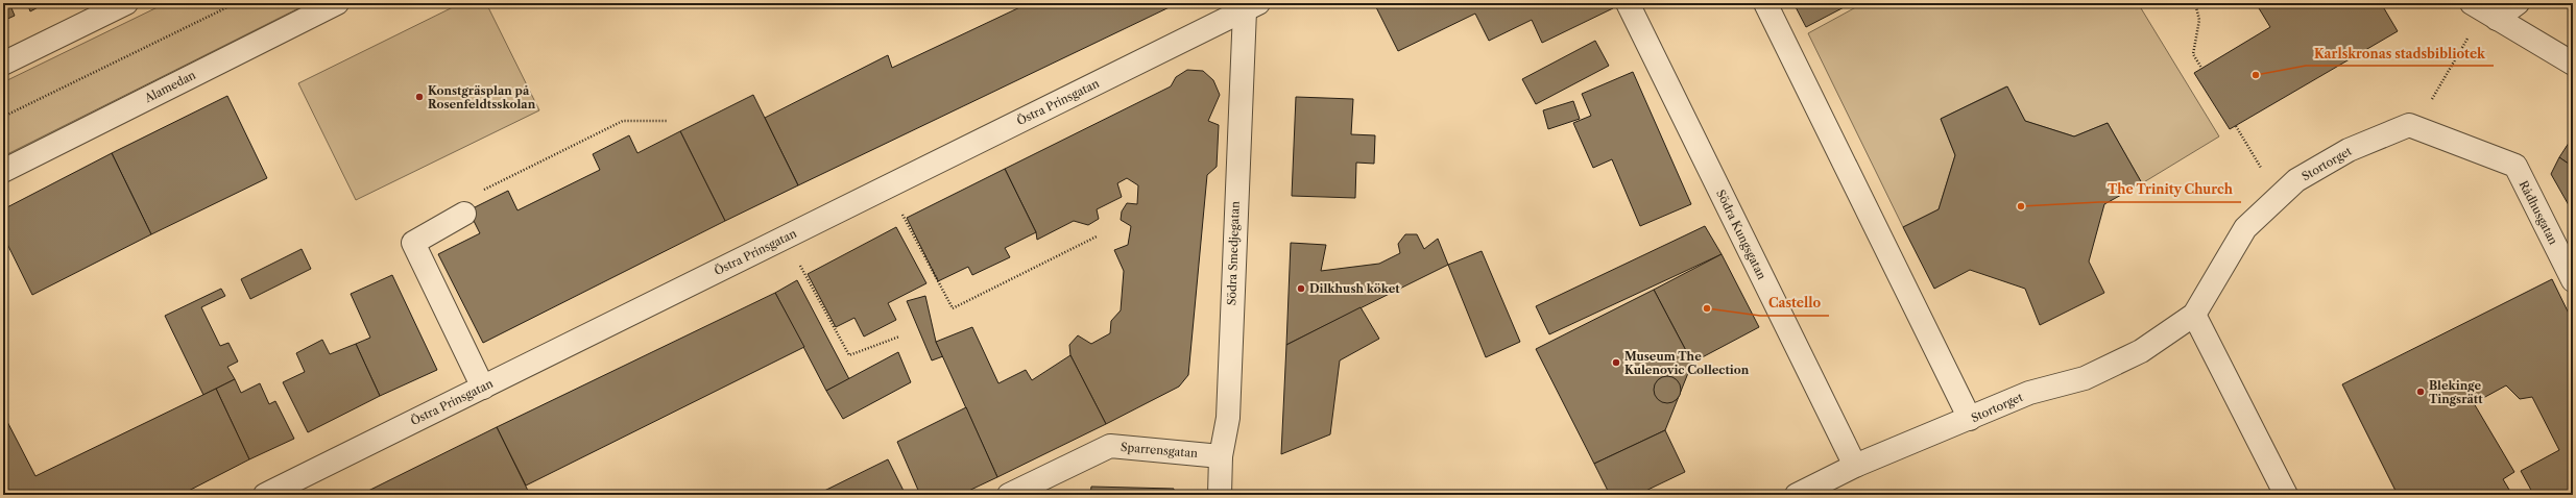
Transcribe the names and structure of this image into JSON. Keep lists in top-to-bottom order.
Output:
{
  "streets": {
    "street": [
      "Alamedan",
      "Östra Prinsgatan",
      "Stortorget",
      "Rådhusgatan",
      "Södra Kungsgatan",
      "Södra Smedjegatan",
      "Sparrensgatan"
    ]
  },
  "crossings": [
    ["Östra Prinsgatan", "Södra Smedjegatan"],
    ["Stortorget", "Rådhusgatan"],
    ["Stortorget", "Södra Kungsgatan"],
    ["Södra Smedjegatan", "Sparrensgatan"]
  ],
  "places": [
    "Karlskronas stadsbibliotek",
    "Konstgräsplan på Rosenfeldtsskolan",
    "The Trinity Church",
    "Dilkhush köket",
    "Castello",
    "Museum The Kulenovic Collection",
    "Blekinge Tingsrätt"
  ]
}
